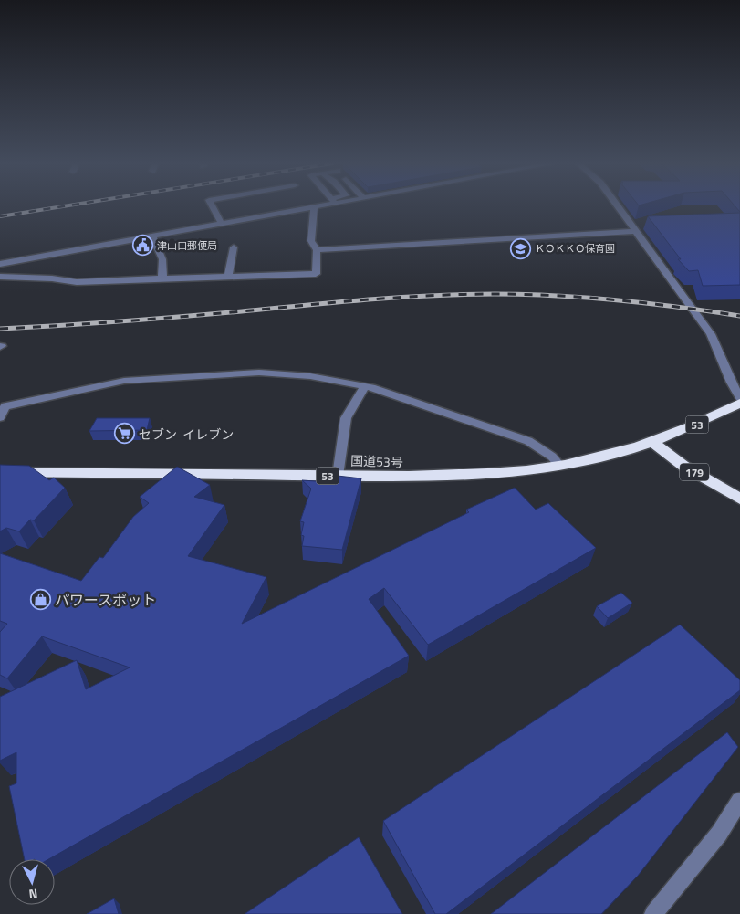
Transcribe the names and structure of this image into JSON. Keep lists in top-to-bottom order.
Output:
{
  "streets": {
    "highway": ["53", "国道53号", "179"]
  },
  "crossings": [
    ["国道53号", "179"]
  ],
  "places": {
    "public building": ["津山口郵便局"],
    "school or university": ["ＫＯＫＫＯ保育園"],
    "supermarket": ["セブン-イレブン"],
    "shop": ["パワースポット"]
  },
  "north": "bottom"
}
